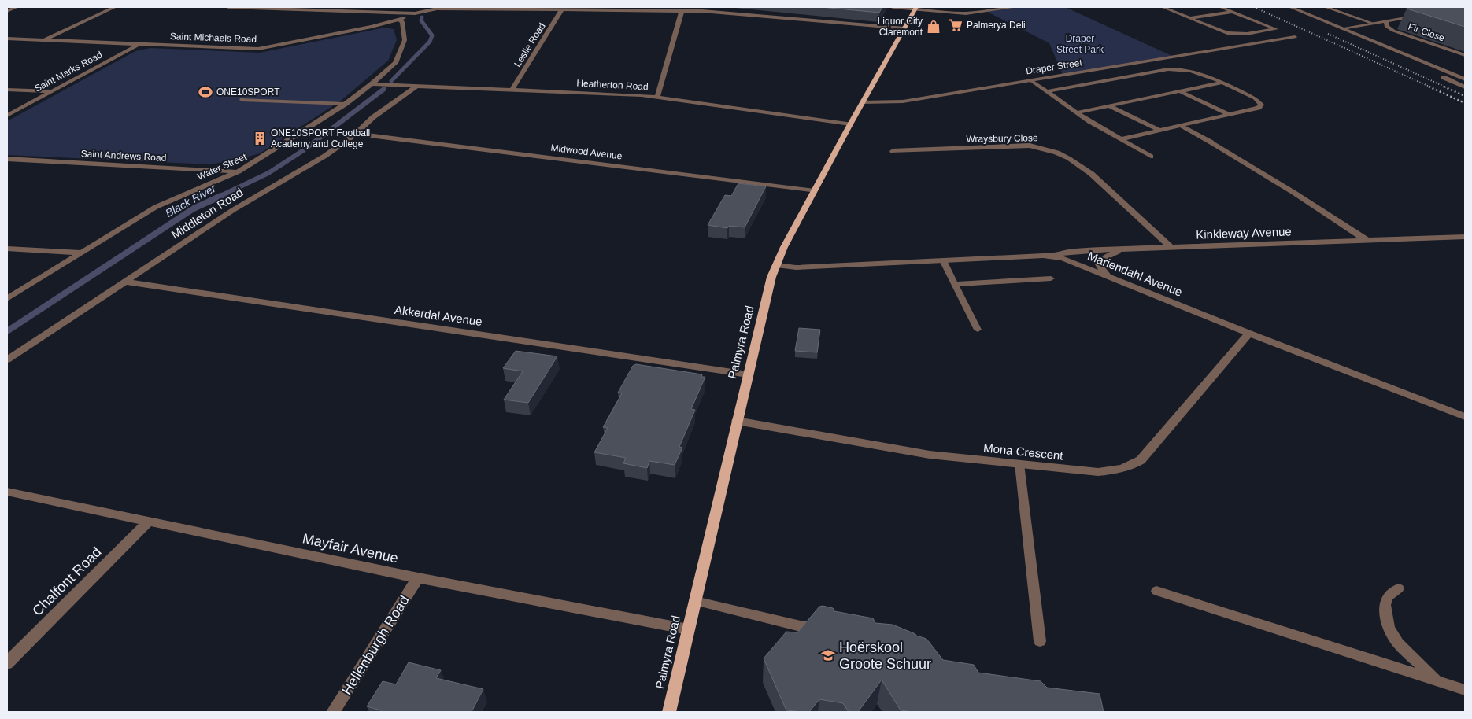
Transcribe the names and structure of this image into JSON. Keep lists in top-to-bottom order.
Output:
{
  "streets": {
    "main road": ["Palmyra Road"],
    "street": [
      "Fir Close",
      "Saint Michaels Road",
      "Leslie Road",
      "Draper Street",
      "Saint Marks Road",
      "Heatherton Road",
      "Wraysbury Close",
      "Midwood Avenue",
      "Saint Andrews Road",
      "Water Street",
      "Middleton Road",
      "Kinkleway Avenue",
      "Mariendahl Avenue",
      "Akkerdal Avenue",
      "Mona Crescent",
      "Mayfair Avenue",
      "Chalfont Road",
      "Hellenburgh Road"
    ]
  },
  "crossings": [
    ["Saint Michaels Road", "Saint Marks Road"],
    ["Saint Michaels Road", "Water Street"],
    ["Leslie Road", "Heatherton Road"],
    ["Draper Street", "Palmyra Road"],
    ["Heatherton Road", "Water Street"],
    ["Heatherton Road", "Middleton Road"],
    ["Heatherton Road", "Palmyra Road"],
    ["Wraysbury Close", "Kinkleway Avenue"],
    ["Midwood Avenue", "Middleton Road"],
    ["Midwood Avenue", "Palmyra Road"],
    ["Saint Andrews Road", "Water Street"],
    ["Middleton Road", "Akkerdal Avenue"],
    ["Kinkleway Avenue", "Mariendahl Avenue"],
    ["Mariendahl Avenue", "Palmyra Road"],
    ["Mariendahl Avenue", "Mona Crescent"],
    ["Akkerdal Avenue", "Palmyra Road"],
    ["Palmyra Road", "Mona Crescent"],
    ["Palmyra Road", "Mayfair Avenue"],
    ["Mayfair Avenue", "Chalfont Road"],
    ["Mayfair Avenue", "Hellenburgh Road"]
  ],
  "water": ["Black River"],
  "parks": ["Draper Street Park"],
  "places": {
    "supermarket": ["Palmerya Deli"],
    "shop": ["Liquor City Claremont"],
    "sports": ["ONE10SPORT"],
    "building": ["ONE10SPORT Football Academy and College"],
    "school or university": ["Hoërskool Groote Schuur"]
  }
}
